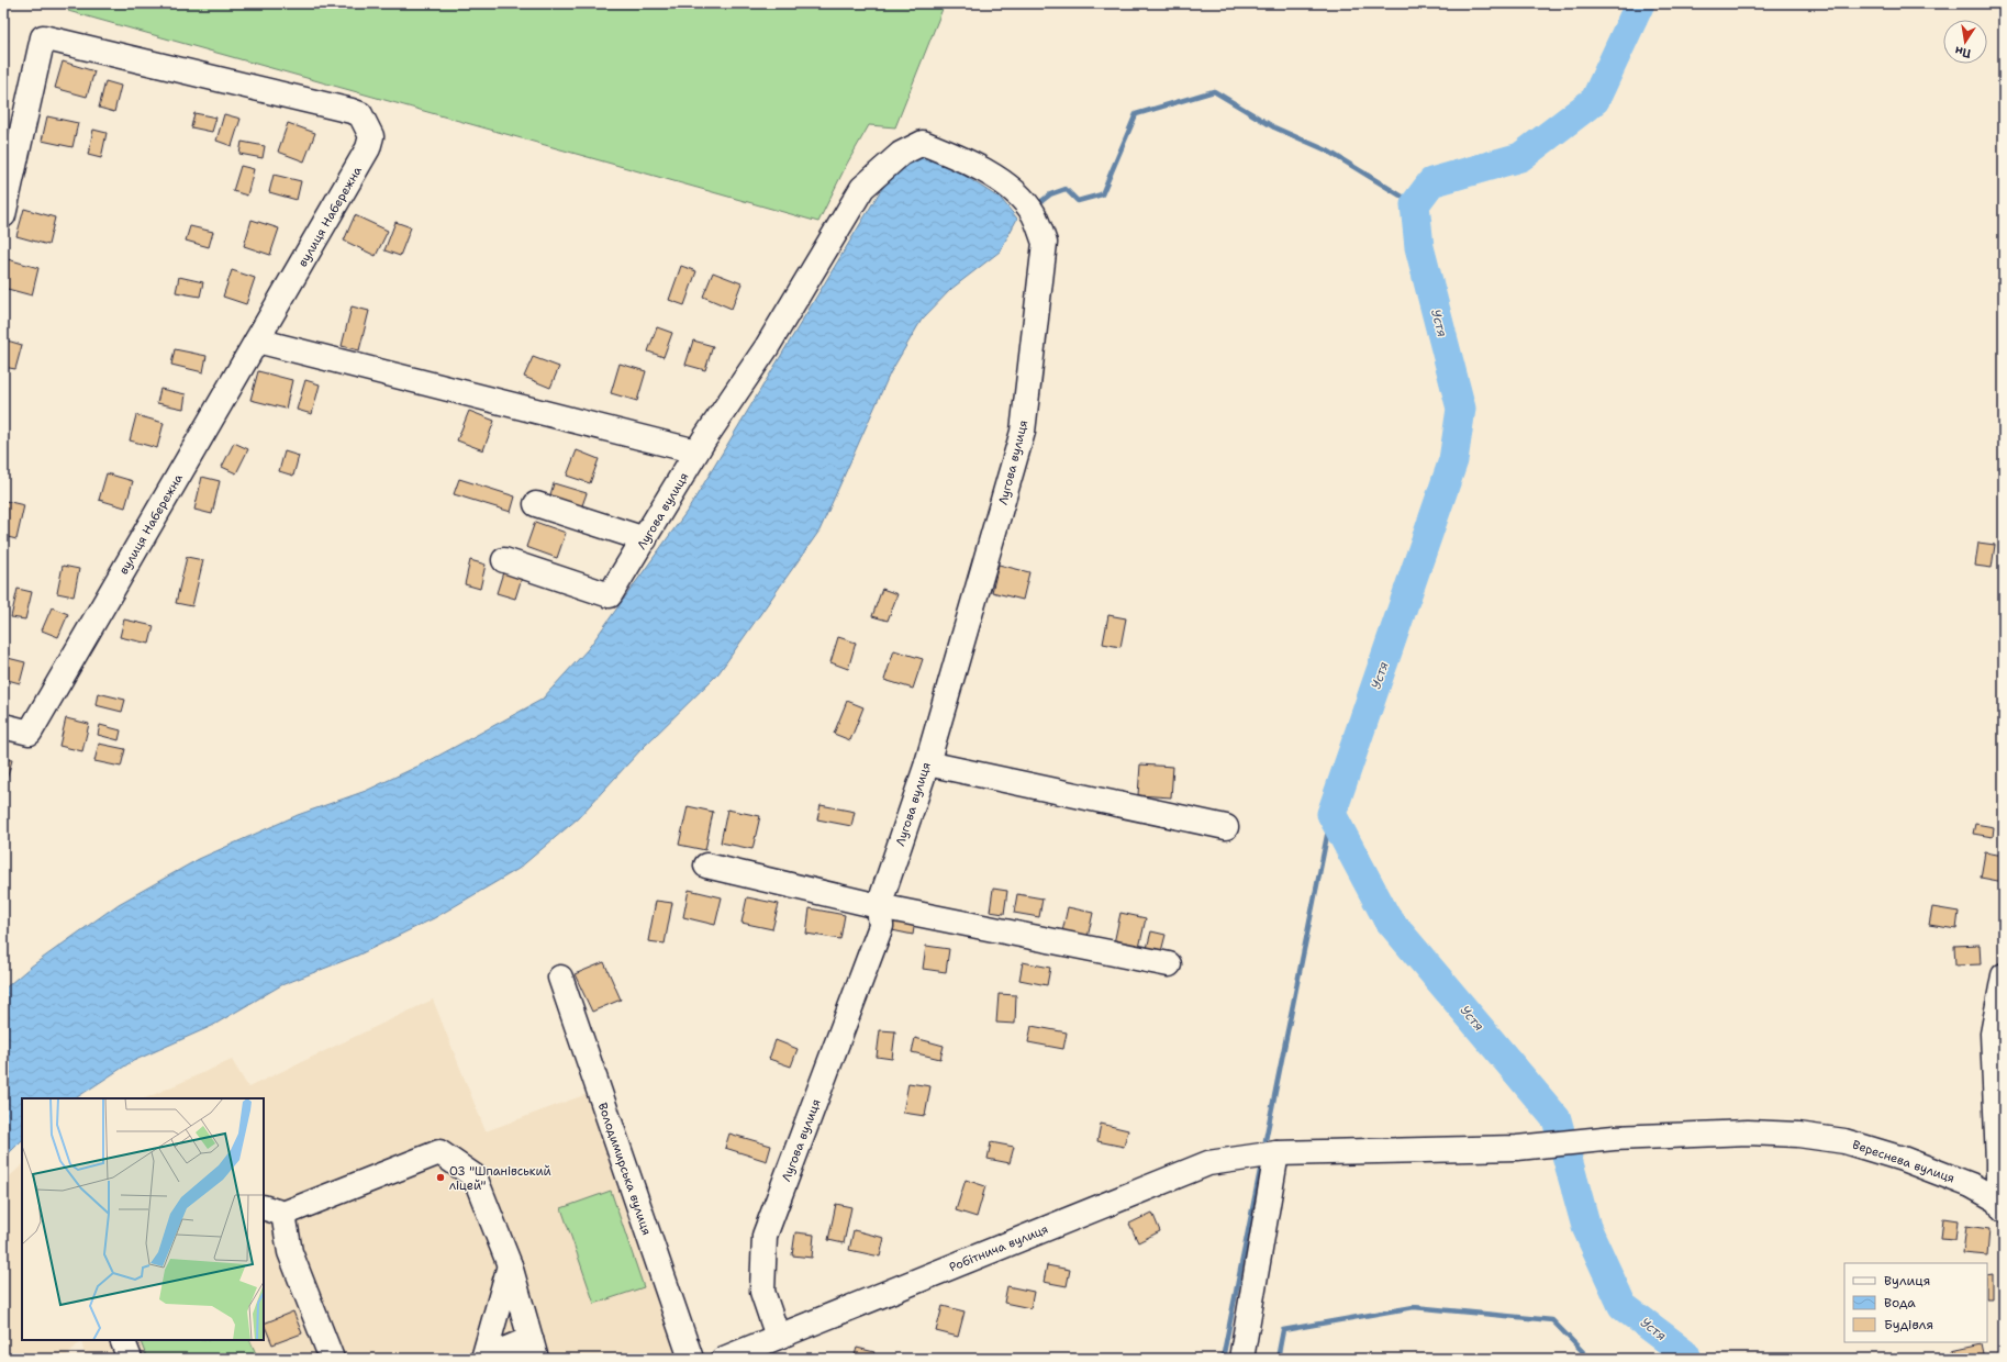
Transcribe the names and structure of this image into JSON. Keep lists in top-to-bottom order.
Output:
{
  "streets": {
    "street": [
      "вулиця Набережна",
      "Лугова вулиця",
      "Вереснева вулиця",
      "Володимирська вулиця",
      "Робітнича вулиця"
    ]
  },
  "crossings": [
    ["Лугова вулиця", "Робітнича вулиця"],
    ["Вереснева вулиця", "Робітнича вулиця"]
  ],
  "water": ["Устя"],
  "places": ["ОЗ \"Шпанівський ліцей\""],
  "legend": ["Вулиця", "Вода", "Будівля"],
  "north": "bottom"
}
